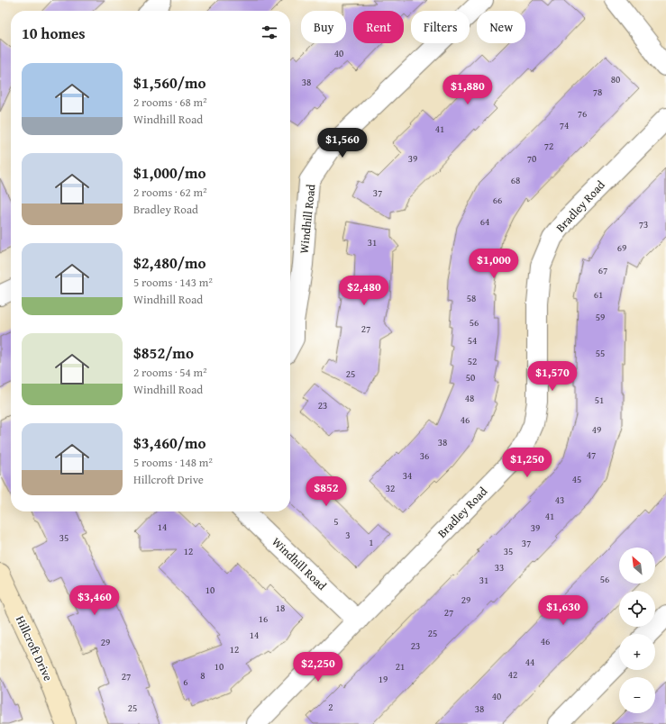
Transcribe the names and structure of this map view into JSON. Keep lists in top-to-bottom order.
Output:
{
  "streets": {
    "street": ["Bradley Road", "Windhill Road", "Hillcroft Drive"]
  },
  "crossings": [
    ["Bradley Road", "Windhill Road"]
  ],
  "house_numbers": [
    "40",
    "80",
    "38",
    "78",
    "76",
    "74",
    "41",
    "72",
    "39",
    "70",
    "68",
    "37",
    "66",
    "64",
    "73",
    "31",
    "69",
    "67",
    "61",
    "58",
    "59",
    "56",
    "27",
    "54",
    "55",
    "52",
    "25",
    "50",
    "48",
    "51",
    "23",
    "46",
    "49",
    "38",
    "47",
    "36",
    "34",
    "45",
    "32",
    "43",
    "41",
    "5",
    "14",
    "39",
    "3",
    "35",
    "1",
    "37",
    "12",
    "35",
    "33",
    "56",
    "31",
    "10",
    "29",
    "18",
    "27",
    "16",
    "25",
    "14",
    "46",
    "29",
    "23",
    "12",
    "44",
    "10",
    "21",
    "42",
    "8",
    "27",
    "19",
    "6",
    "40",
    "2",
    "25",
    "38"
  ],
  "north": "top left",
  "page": {
    "chip": [
      "Buy",
      "Rent",
      "Filters",
      "New"
    ],
    "heading": "10 homes",
    "list": [
      {
        "name": "$1,560/mo",
        "note": "2 rooms · 68 m² · Windhill Road"
      },
      {
        "name": "$1,000/mo",
        "note": "2 rooms · 62 m² · Bradley Road"
      },
      {
        "name": "$2,480/mo",
        "note": "5 rooms · 143 m² · Windhill Road"
      },
      {
        "name": "$852/mo",
        "note": "2 rooms · 54 m² · Windhill Road"
      },
      {
        "name": "$3,460/mo",
        "note": "5 rooms · 148 m² · Hillcroft Drive"
      }
    ],
    "price": [
      "$1,880",
      "$1,560",
      "$1,000",
      "$2,480",
      "$1,570",
      "$1,250",
      "$852",
      "$3,460",
      "$1,630",
      "$2,250"
    ],
    "map_buttons": ["+", "−"]
  }
}
